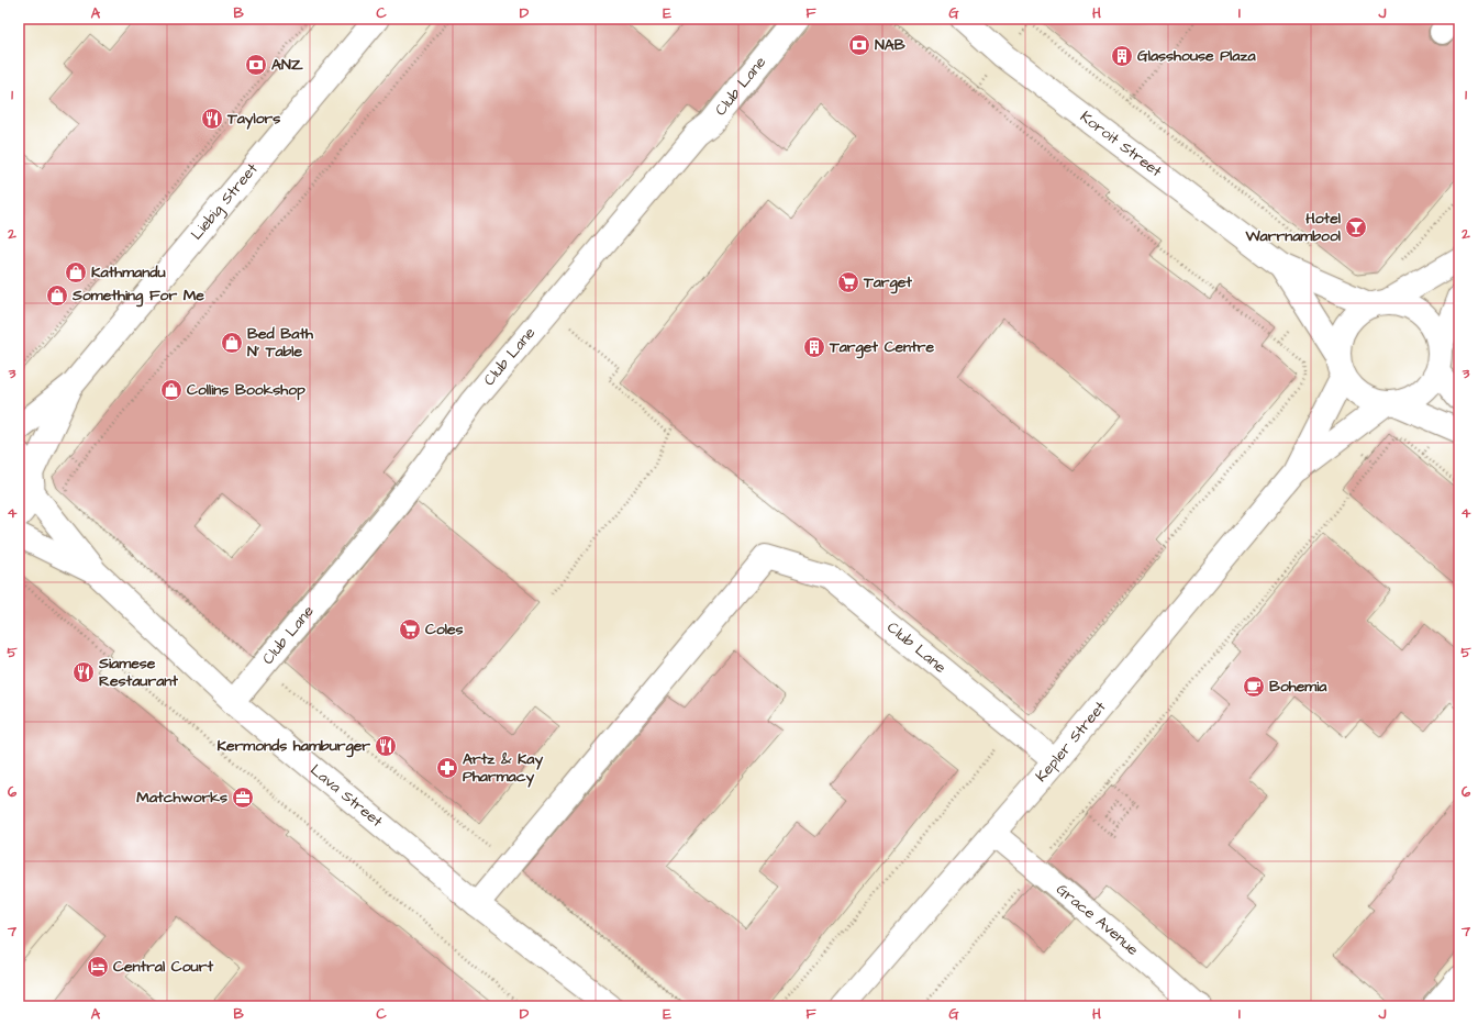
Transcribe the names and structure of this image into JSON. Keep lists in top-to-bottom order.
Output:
{
  "streets": {
    "street": [
      "Club Lane",
      "Koroit Street",
      "Liebig Street",
      "Kepler Street",
      "Lava Street",
      "Grace Avenue"
    ]
  },
  "crossings": [
    ["Club Lane", "Kepler Street"],
    ["Club Lane", "Lava Street"],
    ["Koroit Street", "Kepler Street"],
    ["Liebig Street", "Lava Street"],
    ["Kepler Street", "Grace Avenue"]
  ],
  "places": {
    "bank": ["NAB", "ANZ"],
    "building": ["Glasshouse Plaza", "Target Centre"],
    "restaurant": ["Taylors", "Siamese Restaurant", "Kermonds hamburger"],
    "bar": ["Hotel Warrnambool"],
    "shop": [
      "Kathmandu",
      "Something For Me",
      "Bed Bath N' Table",
      "Collins Bookshop"
    ],
    "supermarket": ["Target", "Coles"],
    "cafe": ["Bohemia"],
    "pharmacy": ["Artz & Kay Pharmacy"],
    "office": ["Matchworks"],
    "hotel": ["Central Court"]
  },
  "grid": {
    "columns": [
      "A",
      "B",
      "C",
      "D",
      "E",
      "F",
      "G",
      "H",
      "I",
      "J"
    ],
    "rows": [
      "1",
      "2",
      "3",
      "4",
      "5",
      "6",
      "7"
    ]
  }
}
